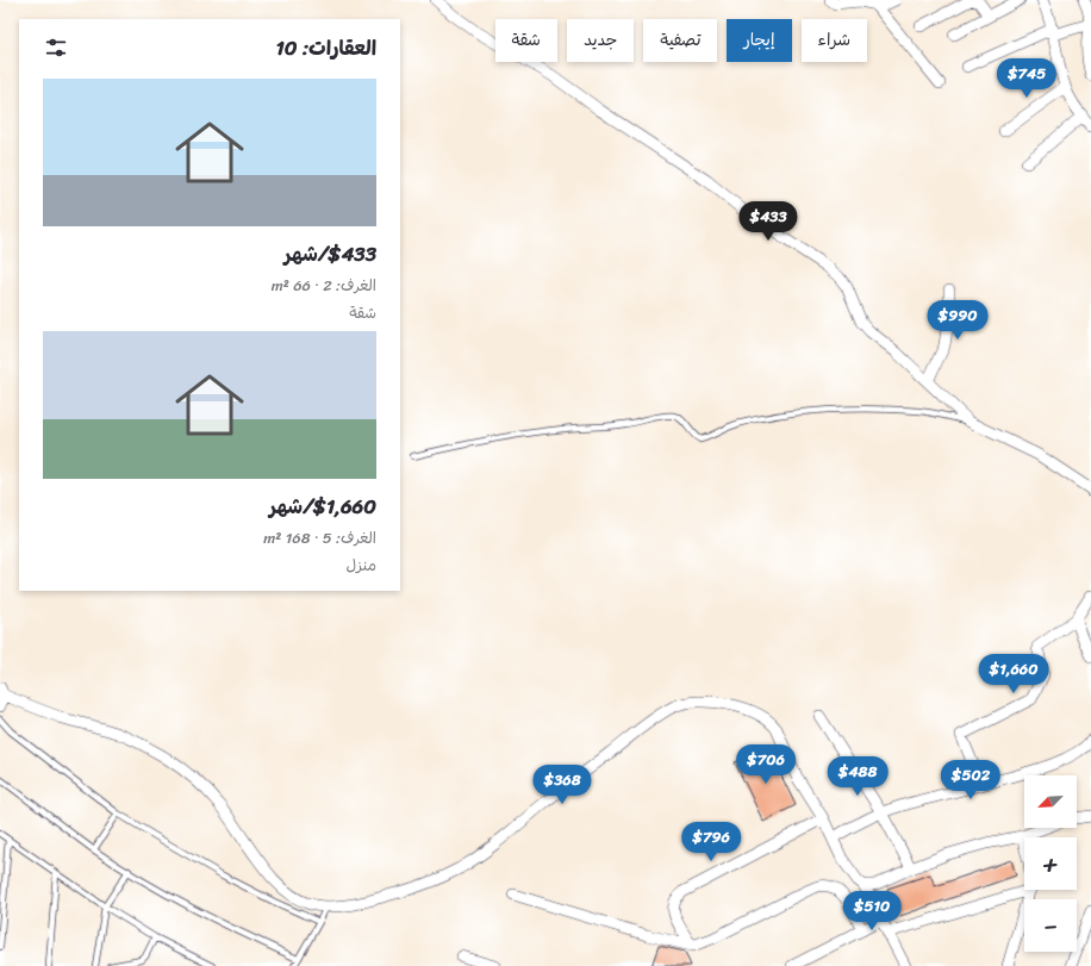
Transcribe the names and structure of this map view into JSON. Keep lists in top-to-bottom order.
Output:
{
  "north": "bottom left",
  "page": {
    "chip": [
      "شراء",
      "إيجار",
      "تصفية",
      "جديد",
      "شقة"
    ],
    "heading": "العقارات: 10",
    "price": [
      "$745",
      "$433",
      "$990",
      "$1,660",
      "$706",
      "$488",
      "$502",
      "$368",
      "$796",
      "$510"
    ],
    "list": [
      {
        "name": "$433/شهر",
        "note": "الغرف: 2 · 66 m² · شقة"
      },
      {
        "name": "$1,660/شهر",
        "note": "الغرف: 5 · 168 m² · منزل"
      }
    ],
    "map_buttons": ["+", "−"]
  }
}
